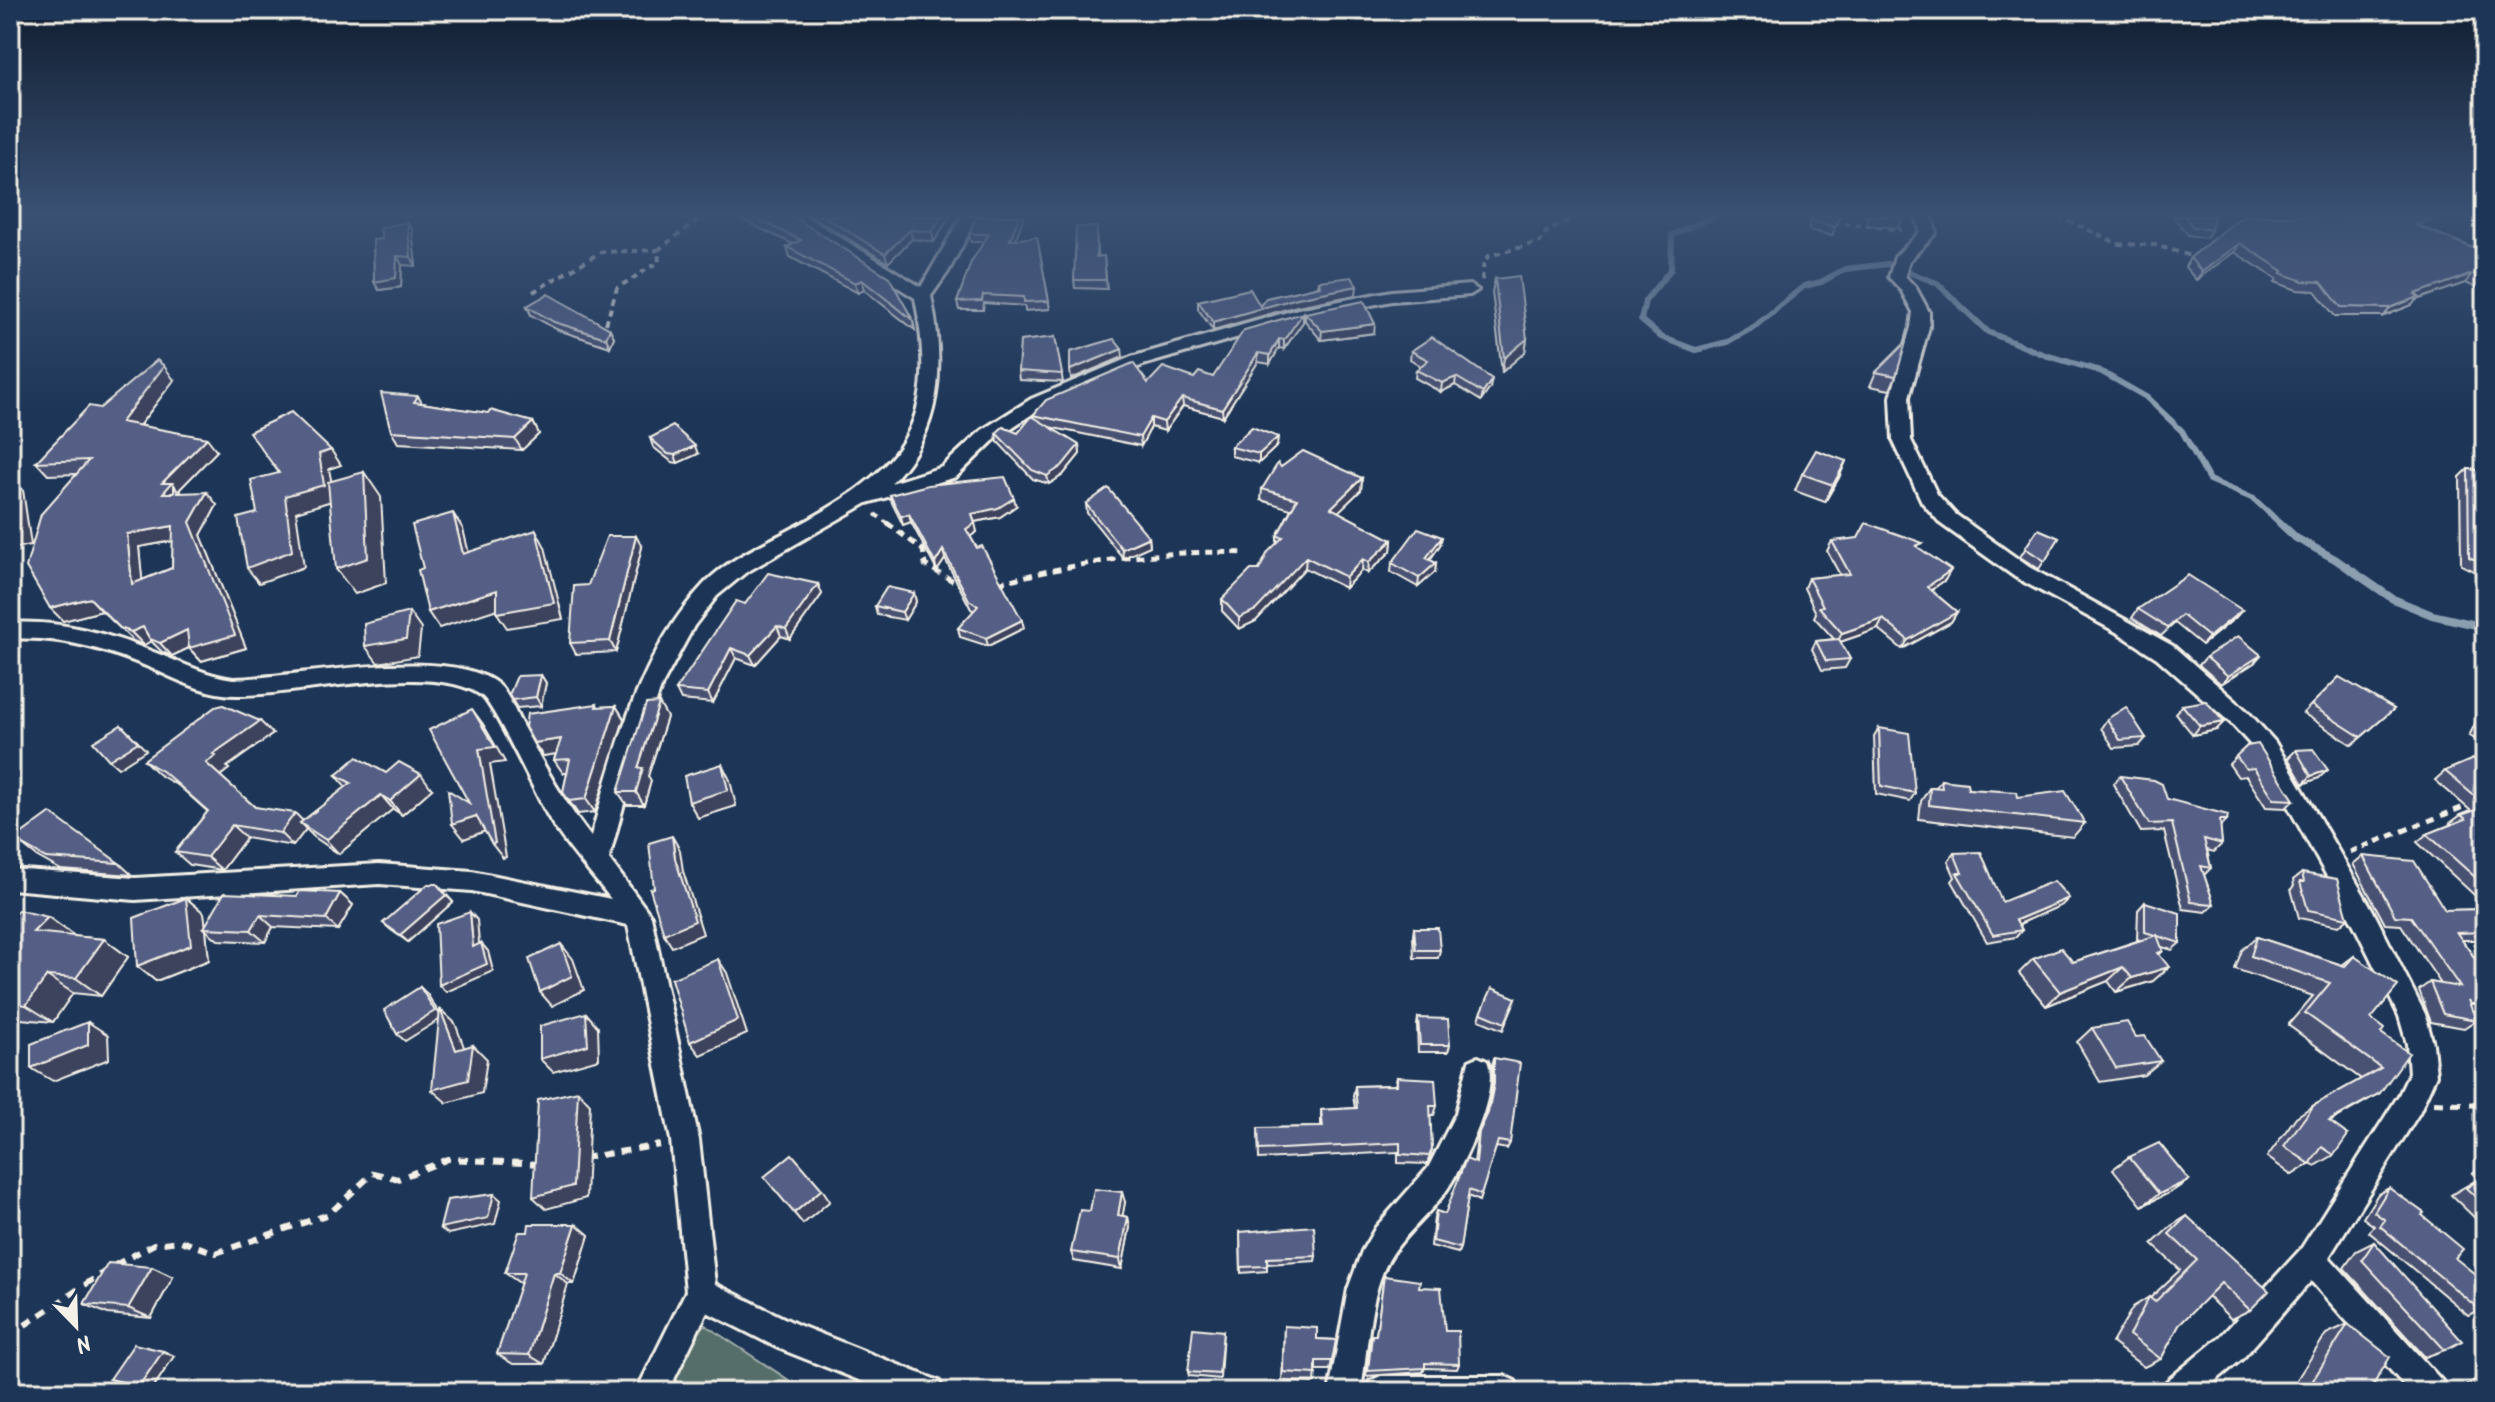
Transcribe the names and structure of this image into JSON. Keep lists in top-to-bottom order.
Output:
{
  "north": "bottom right"
}
